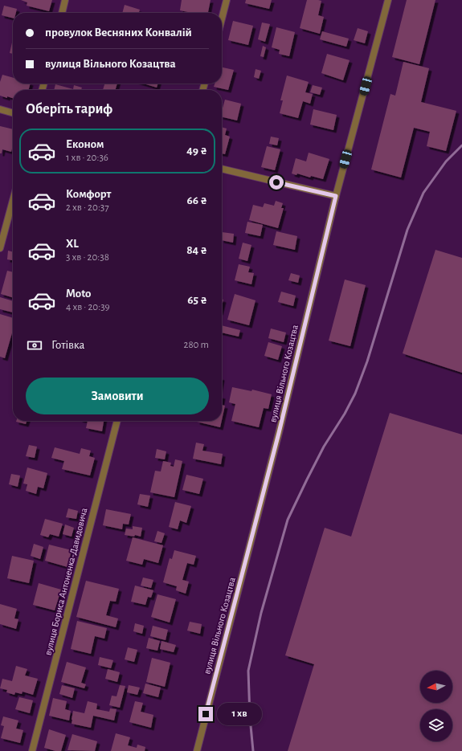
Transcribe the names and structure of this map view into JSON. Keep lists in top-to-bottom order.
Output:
{
  "streets": {
    "street": ["вулиця Вільного Козацтва", "вулиця Бориса Антоненка-Давидовича"]
  },
  "north": "left",
  "page": {
    "banner": ["провулок Весняних Конвалій", "вулиця Вільного Козацтва"],
    "heading": "Оберіть тариф",
    "list": [
      {
        "name": "Економ",
        "note": "1 хв · 20:36",
        "value": "49 ₴"
      },
      {
        "name": "Комфорт",
        "note": "2 хв · 20:37",
        "value": "66 ₴"
      },
      {
        "name": "XL",
        "note": "3 хв · 20:38",
        "value": "84 ₴"
      },
      {
        "name": "Moto",
        "note": "4 хв · 20:39",
        "value": "65 ₴"
      }
    ],
    "pay": ["Готівка", "280 m"],
    "buttons": "Замовити",
    "bubble": "1 хв"
  }
}
